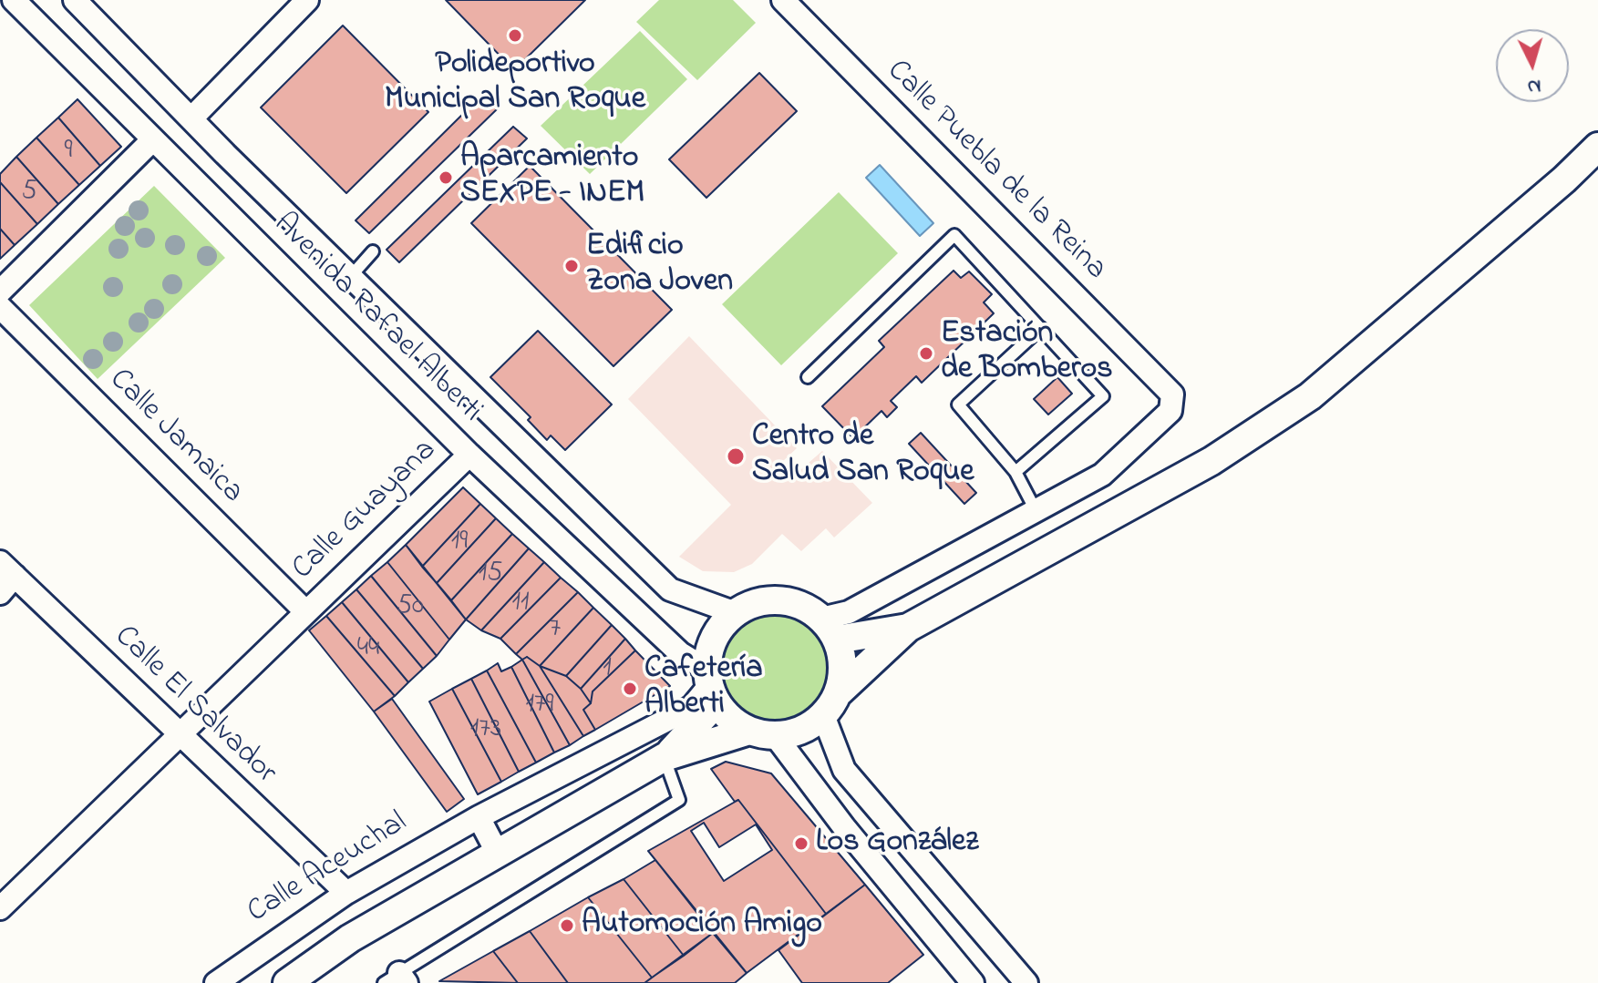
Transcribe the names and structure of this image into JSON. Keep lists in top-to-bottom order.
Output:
{
  "streets": {
    "street": [
      "Calle Puebla de la Reina",
      "Avenida Rafael Alberti",
      "Calle Jamaica",
      "Calle Guayana",
      "Calle El Salvador",
      "Calle Aceuchal"
    ]
  },
  "crossings": [
    ["Calle Puebla de la Reina", "Avenida Rafael Alberti"],
    ["Calle Puebla de la Reina", "Calle Aceuchal"],
    ["Avenida Rafael Alberti", "Calle Guayana"],
    ["Avenida Rafael Alberti", "Calle Aceuchal"],
    ["Calle Jamaica", "Calle Guayana"],
    ["Calle Guayana", "Calle El Salvador"],
    ["Calle El Salvador", "Calle Aceuchal"]
  ],
  "places": [
    "Polideportivo Municipal San Roque",
    "Aparcamiento SEXPE - INEM",
    "Edificio Zona Joven",
    "Estación de Bomberos",
    "Centro de Salud San Roque",
    "Cafetería Alberti",
    "Los González",
    "Automoción Amigo"
  ],
  "house_numbers": [
    "9",
    "5",
    "19",
    "15",
    "11",
    "50",
    "7",
    "44",
    "1",
    "179",
    "173"
  ],
  "north": "bottom"
}
